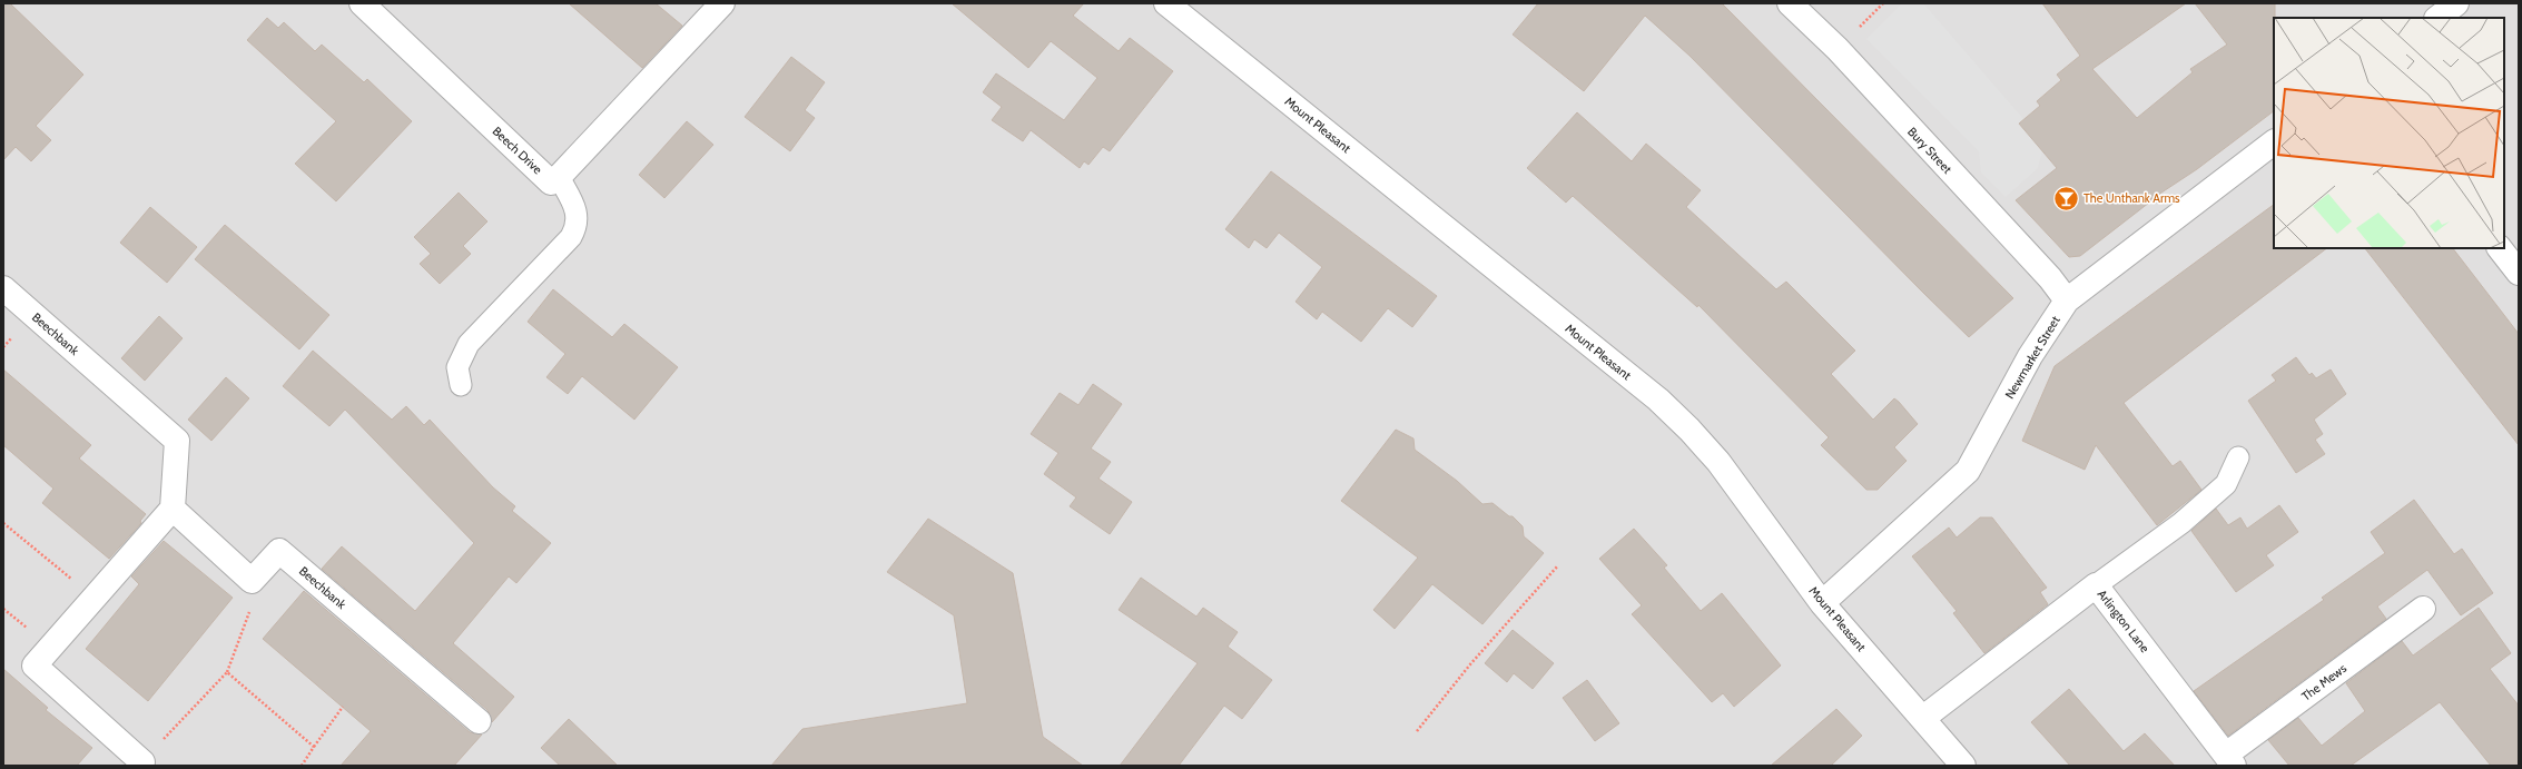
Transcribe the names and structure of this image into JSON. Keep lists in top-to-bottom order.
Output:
{
  "streets": {
    "street": [
      "Mount Pleasant",
      "Beech Drive",
      "Bury Street",
      "Beechbank",
      "Newmarket Street",
      "Arlington Lane",
      "The Mews"
    ]
  },
  "crossings": [
    ["Mount Pleasant", "Newmarket Street"],
    ["Mount Pleasant", "Arlington Lane"],
    ["Bury Street", "Newmarket Street"],
    ["Arlington Lane", "The Mews"]
  ],
  "places": {
    "bar": ["The Unthank Arms"]
  }
}
